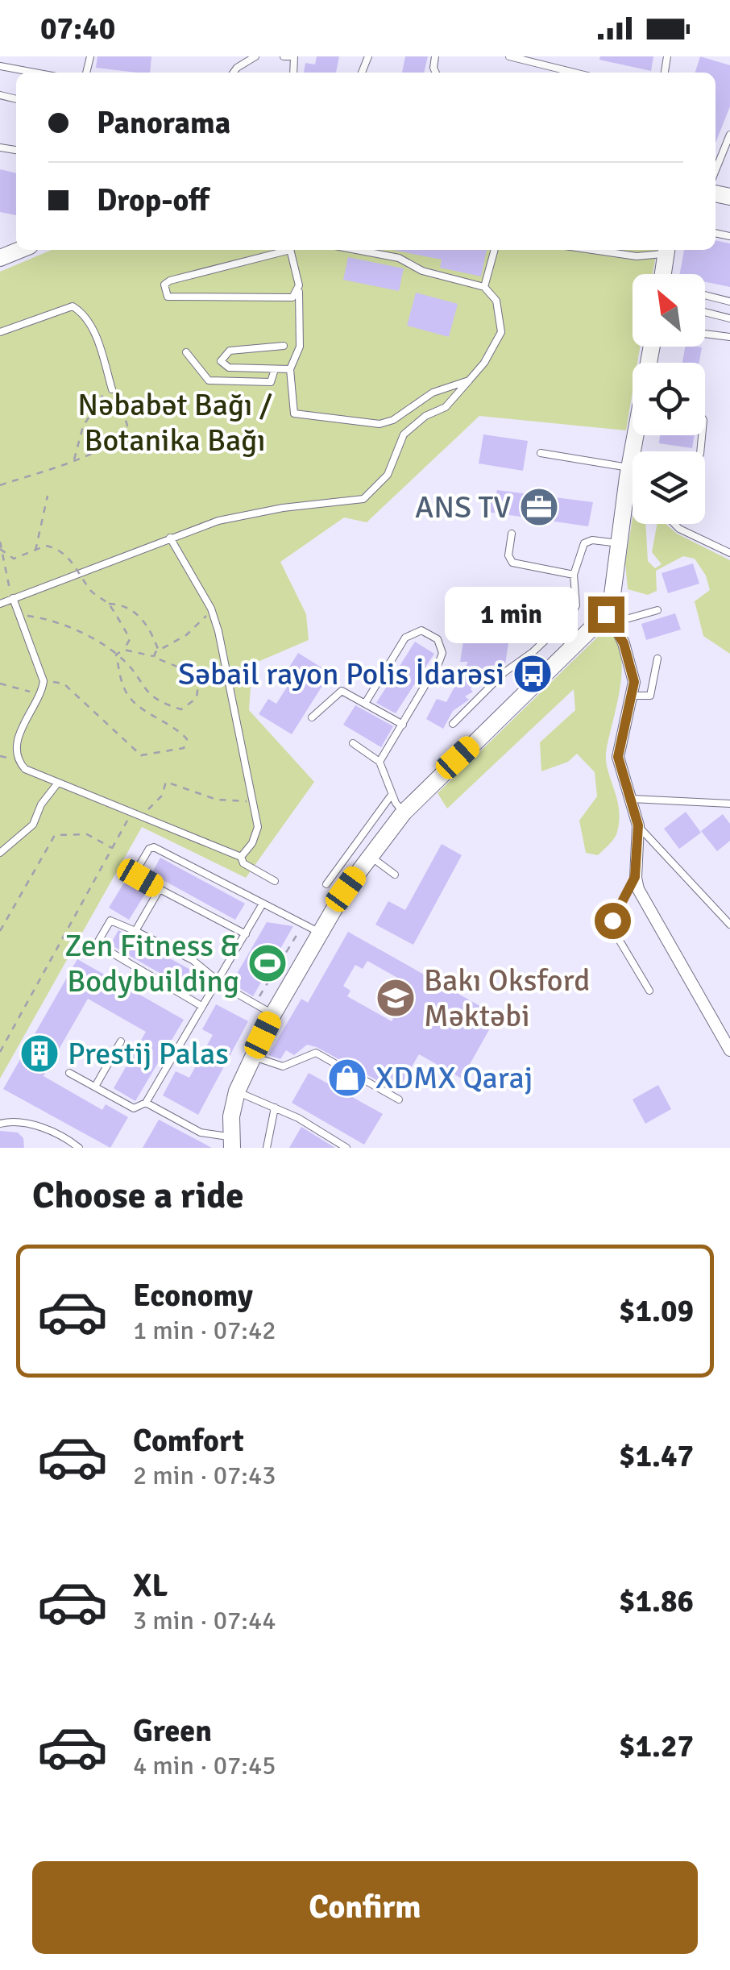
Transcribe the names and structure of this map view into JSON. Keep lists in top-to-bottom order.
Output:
{
  "parks": ["Nəbabət Bağı / Botanika Bağı"],
  "places": {
    "office": ["ANS TV"],
    "bus stop": ["Səbail rayon Polis İdarəsi"],
    "sports": ["Zen Fitness & Bodybuilding"],
    "school or university": ["Bakı Oksford Məktəbi"],
    "building": ["Prestij Palas"],
    "shop": ["XDMX Qaraj"]
  },
  "north": "top left",
  "page": {
    "status": "07:40",
    "banner": ["Panorama", "Drop-off"],
    "bubble": "1 min",
    "heading": "Choose a ride",
    "list": [
      {
        "name": "Economy",
        "note": "1 min · 07:42",
        "value": "$1.09"
      },
      {
        "name": "Comfort",
        "note": "2 min · 07:43",
        "value": "$1.47"
      },
      {
        "name": "XL",
        "note": "3 min · 07:44",
        "value": "$1.86"
      },
      {
        "name": "Green",
        "note": "4 min · 07:45",
        "value": "$1.27"
      }
    ],
    "buttons": "Confirm"
  }
}
